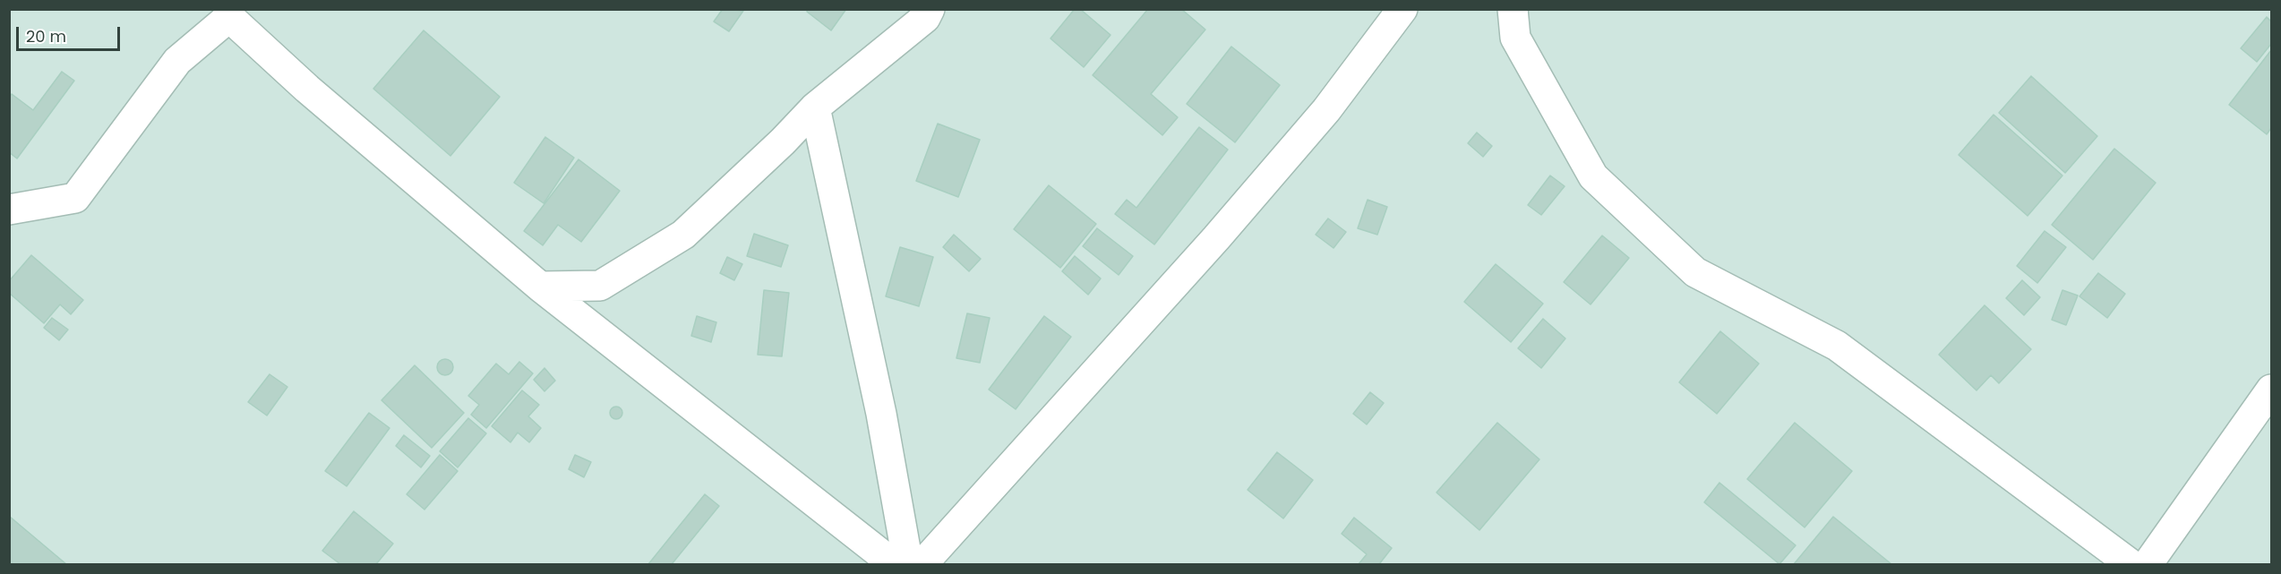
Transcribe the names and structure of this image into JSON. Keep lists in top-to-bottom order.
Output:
{
  "scale_bar": "20 m"
}
